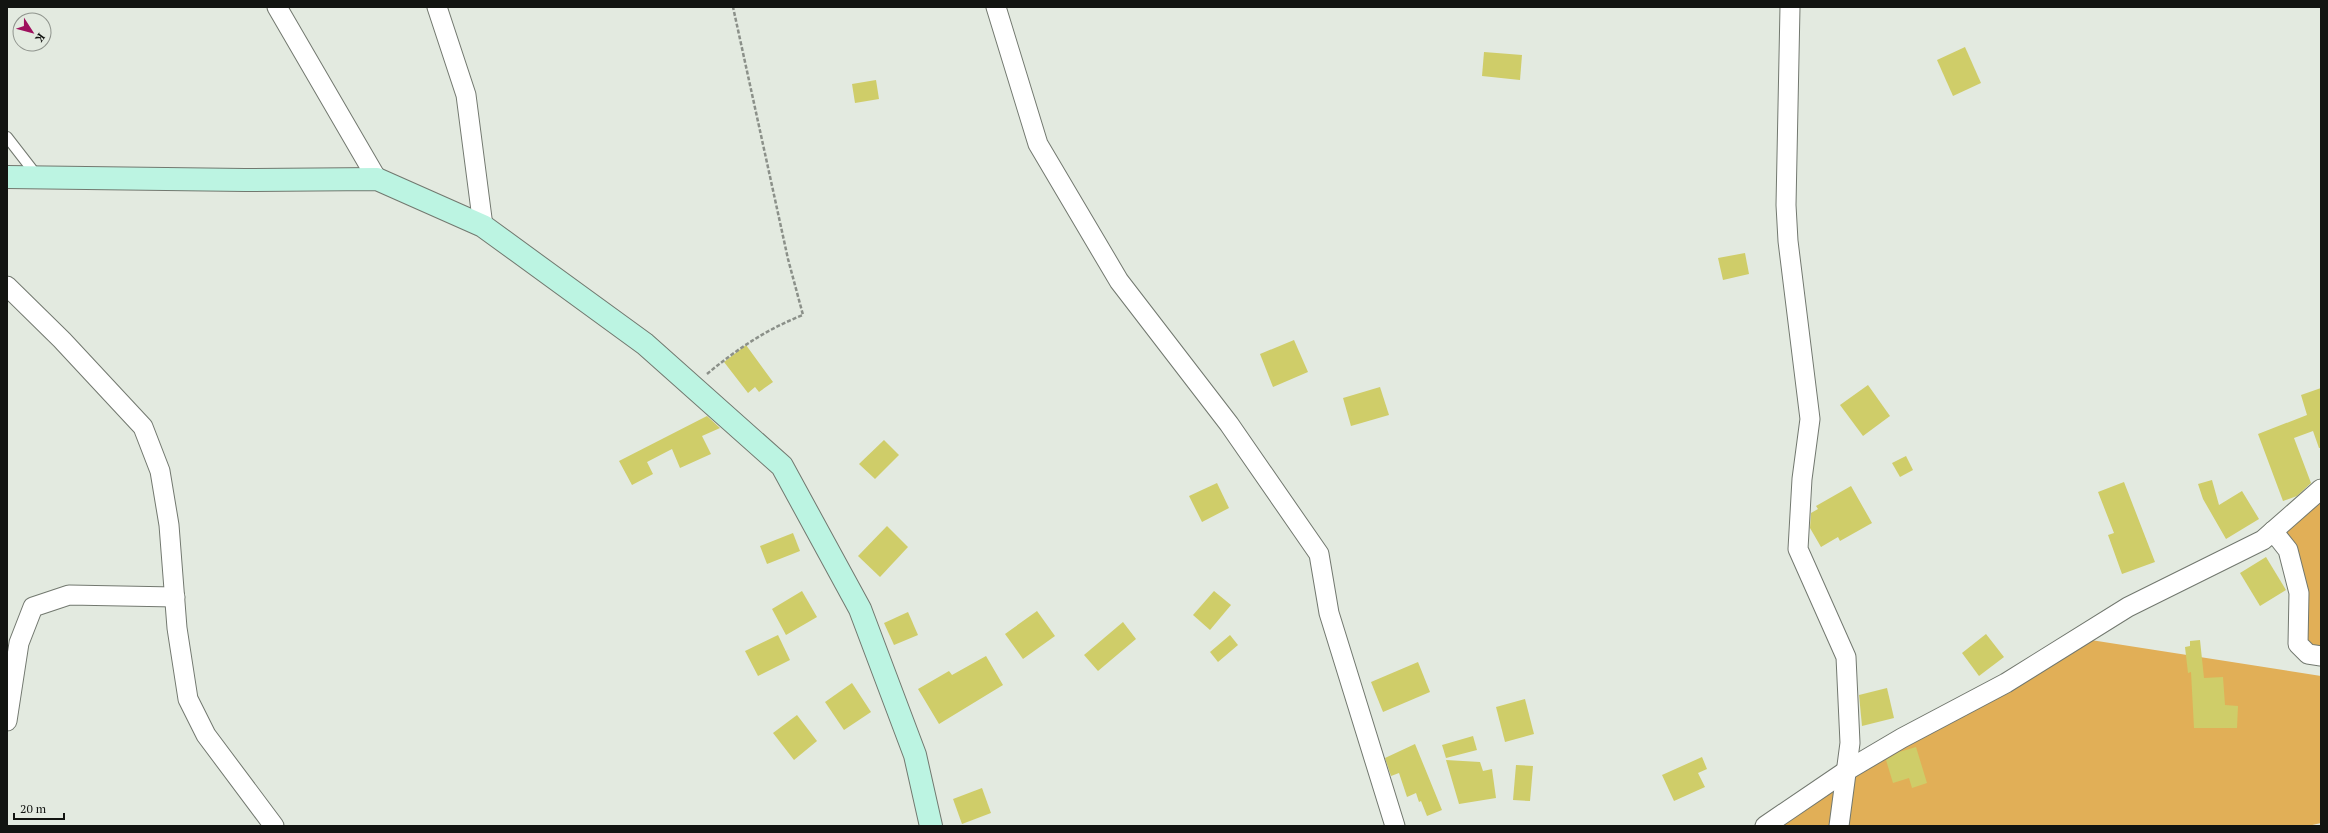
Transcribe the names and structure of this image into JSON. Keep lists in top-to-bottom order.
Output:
{
  "scale_bar": "20 m",
  "north": "bottom right"
}
